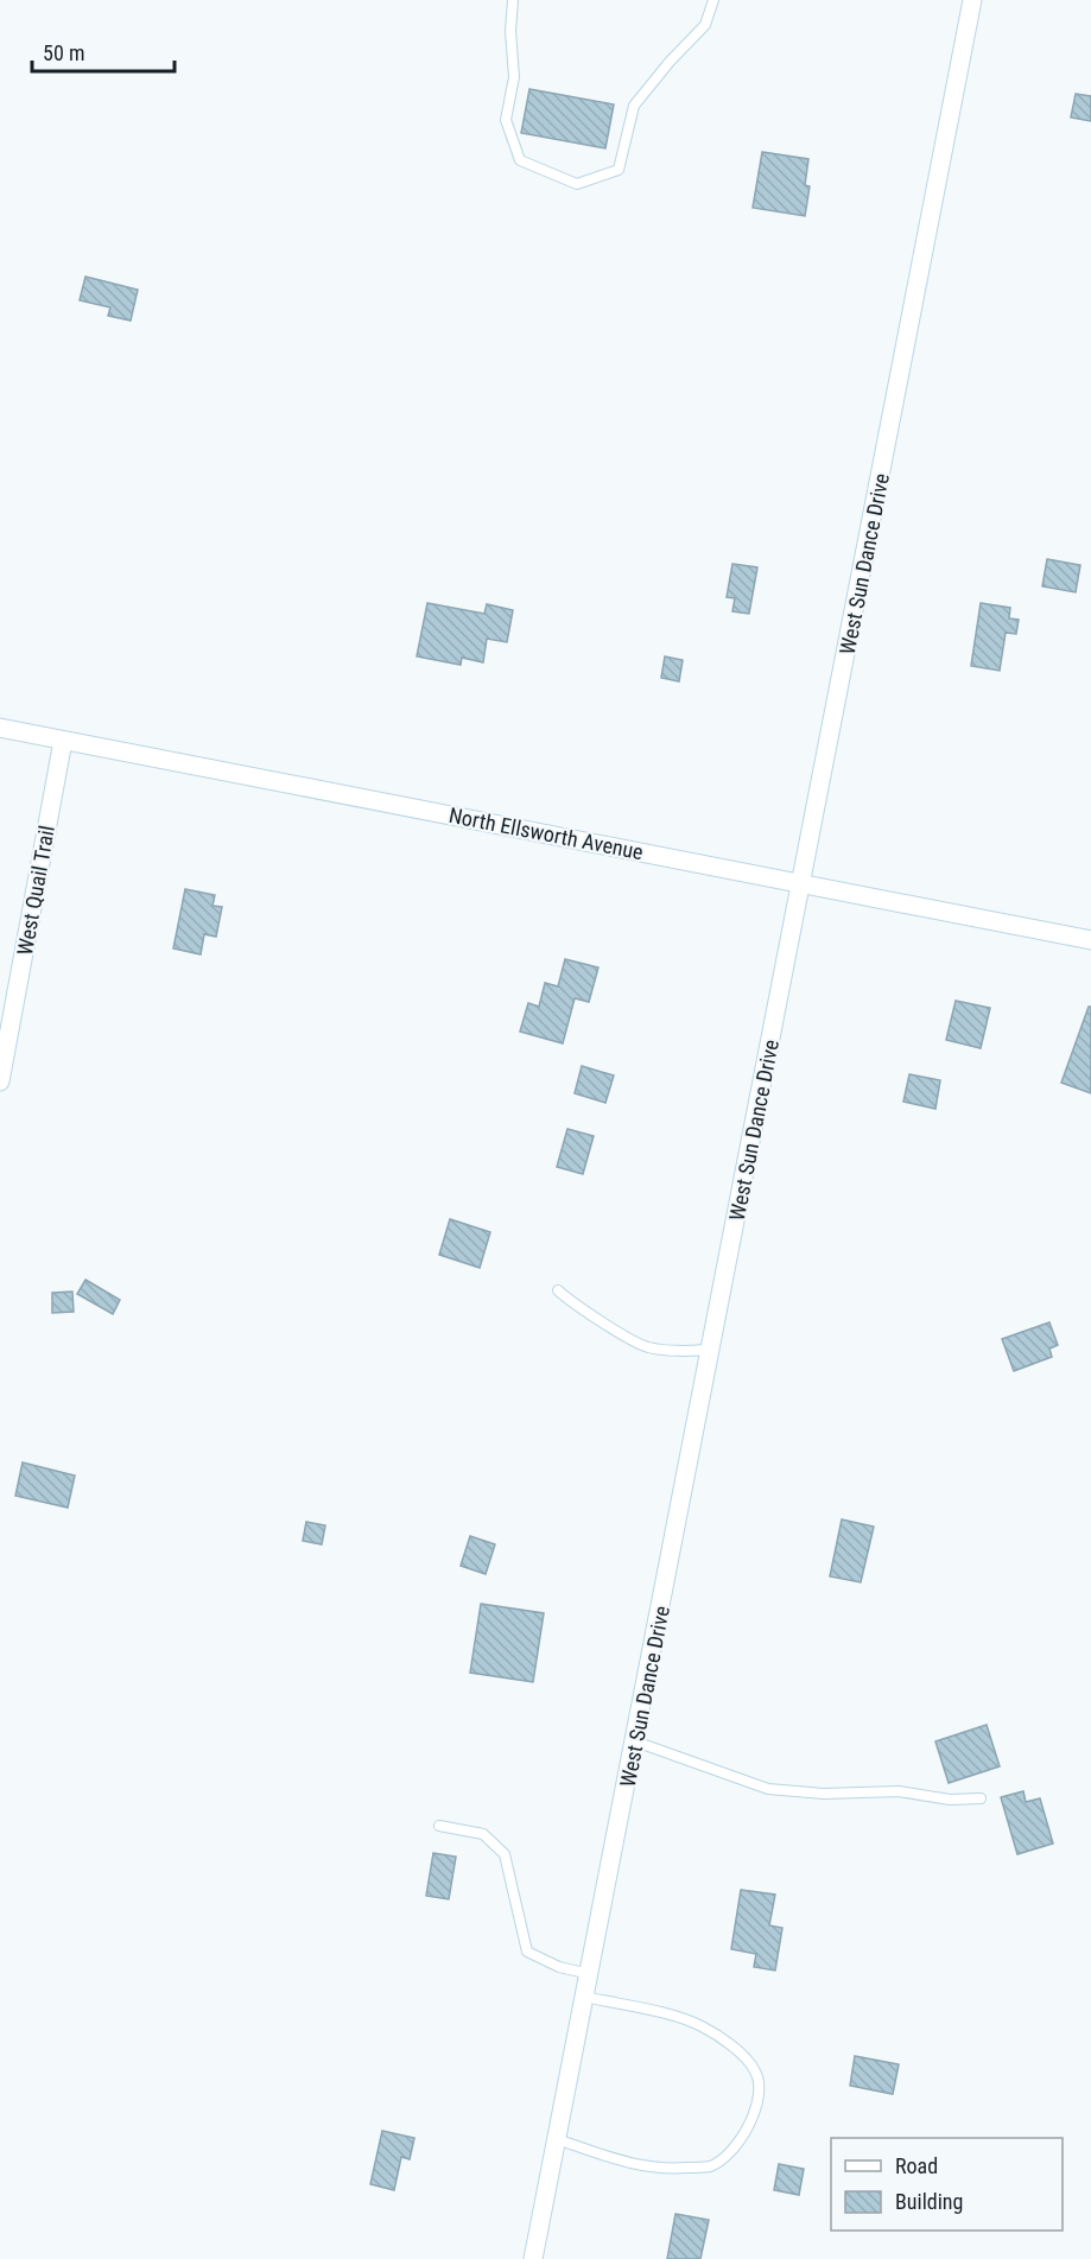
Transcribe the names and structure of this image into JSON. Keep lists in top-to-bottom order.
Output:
{
  "streets": {
    "street": ["West Sun Dance Drive", "North Ellsworth Avenue", "West Quail Trail"]
  },
  "crossings": [
    ["West Sun Dance Drive", "North Ellsworth Avenue"],
    ["North Ellsworth Avenue", "West Quail Trail"]
  ],
  "legend": ["Road", "Building"],
  "scale_bar": "50 m"
}
